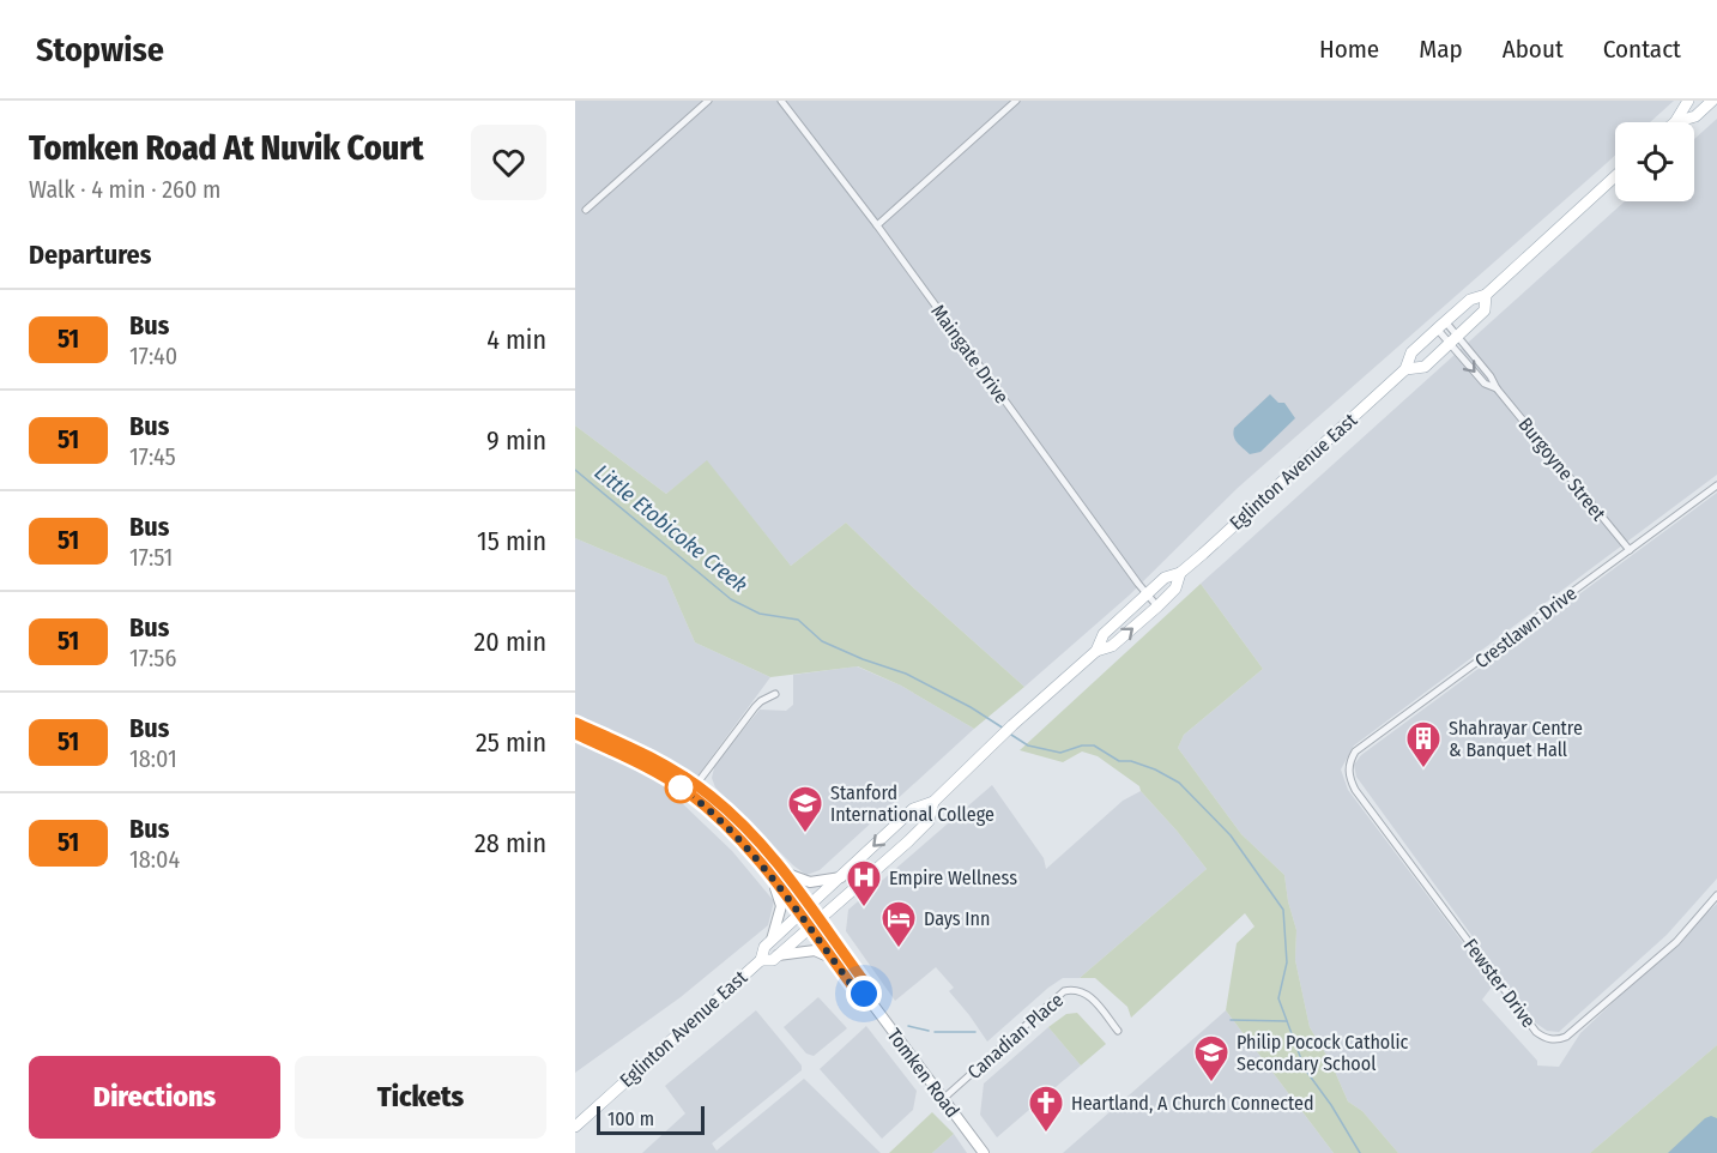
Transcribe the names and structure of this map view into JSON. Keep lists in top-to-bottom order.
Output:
{
  "streets": {
    "main road": ["Eglinton Avenue East", "Tomken Road"],
    "street": [
      "Maingate Drive",
      "Burgoyne Street",
      "Crestlawn Drive",
      "Fewster Drive",
      "Canadian Place"
    ]
  },
  "crossings": [
    ["Maingate Drive", "Eglinton Avenue East"],
    ["Burgoyne Street", "Eglinton Avenue East"],
    ["Burgoyne Street", "Crestlawn Drive"],
    ["Eglinton Avenue East", "Tomken Road"],
    ["Crestlawn Drive", "Fewster Drive"],
    ["Canadian Place", "Tomken Road"]
  ],
  "water": ["Little Etobicoke Creek"],
  "places": {
    "building": ["Shahrayar Centre & Banquet Hall"],
    "school or university": ["Stanford International College", "Philip Pocock Catholic Secondary School"],
    "hospital": ["Empire Wellness"],
    "hotel": ["Days Inn"],
    "church": ["Heartland, A Church Connected"]
  },
  "lines": ["bus line 51"],
  "scale_bar": "100 m",
  "page": {
    "header": "Stopwise",
    "nav": [
      "Home",
      "Map",
      "About",
      "Contact"
    ],
    "heading": [
      ["Tomken Road At Nuvik Court", "Walk · 4 min · 260 m"],
      "Departures"
    ],
    "list": [
      {
        "mark": "51",
        "name": "Bus",
        "note": "17:40",
        "value": "4 min"
      },
      {
        "mark": "51",
        "name": "Bus",
        "note": "17:45",
        "value": "9 min"
      },
      {
        "mark": "51",
        "name": "Bus",
        "note": "17:51",
        "value": "15 min"
      },
      {
        "mark": "51",
        "name": "Bus",
        "note": "17:56",
        "value": "20 min"
      },
      {
        "mark": "51",
        "name": "Bus",
        "note": "18:01",
        "value": "25 min"
      },
      {
        "mark": "51",
        "name": "Bus",
        "note": "18:04",
        "value": "28 min"
      }
    ],
    "buttons": ["Directions", "Tickets"],
    "scale": "100 m"
  }
}
